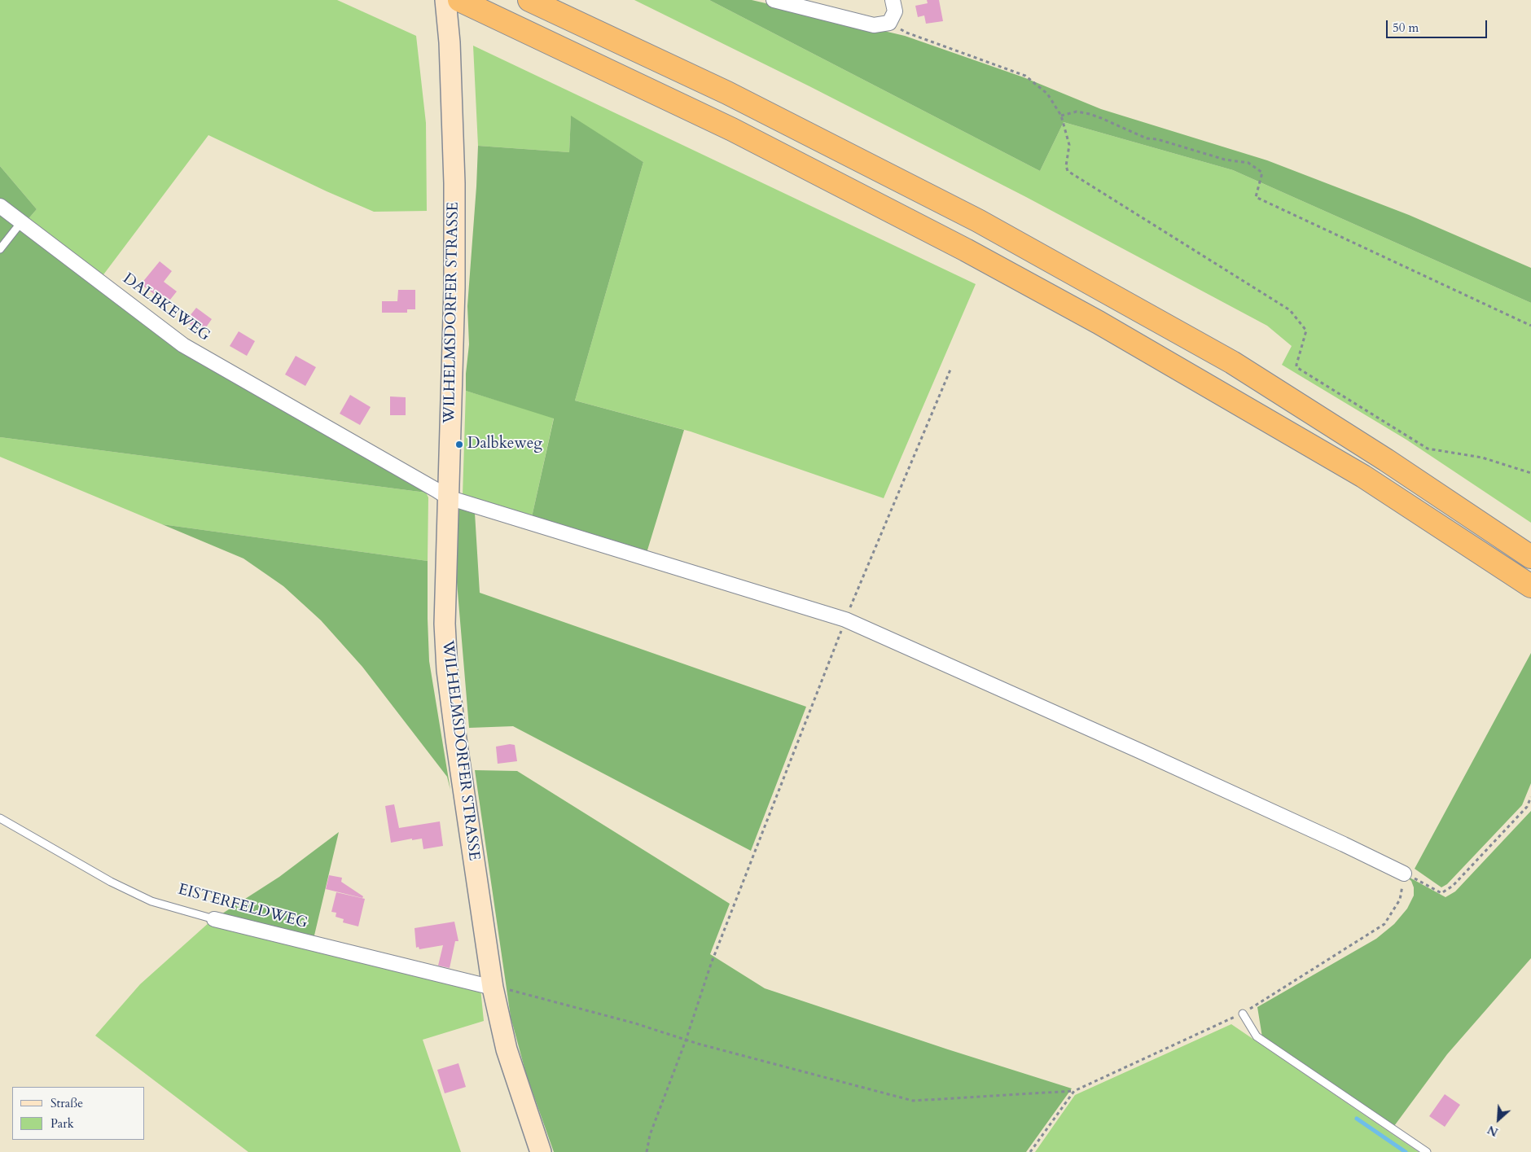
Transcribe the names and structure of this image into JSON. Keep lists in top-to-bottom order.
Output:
{
  "streets": {
    "street": ["DALBKEWEG", "WILHELMSDORFER STRASSE", "EISTERFELDWEG"]
  },
  "crossings": [
    ["DALBKEWEG", "WILHELMSDORFER STRASSE"],
    ["WILHELMSDORFER STRASSE", "EISTERFELDWEG"]
  ],
  "places": ["Dalbkeweg"],
  "legend": ["Straße", "Park"],
  "scale_bar": "50 m",
  "north": "bottom left"
}
